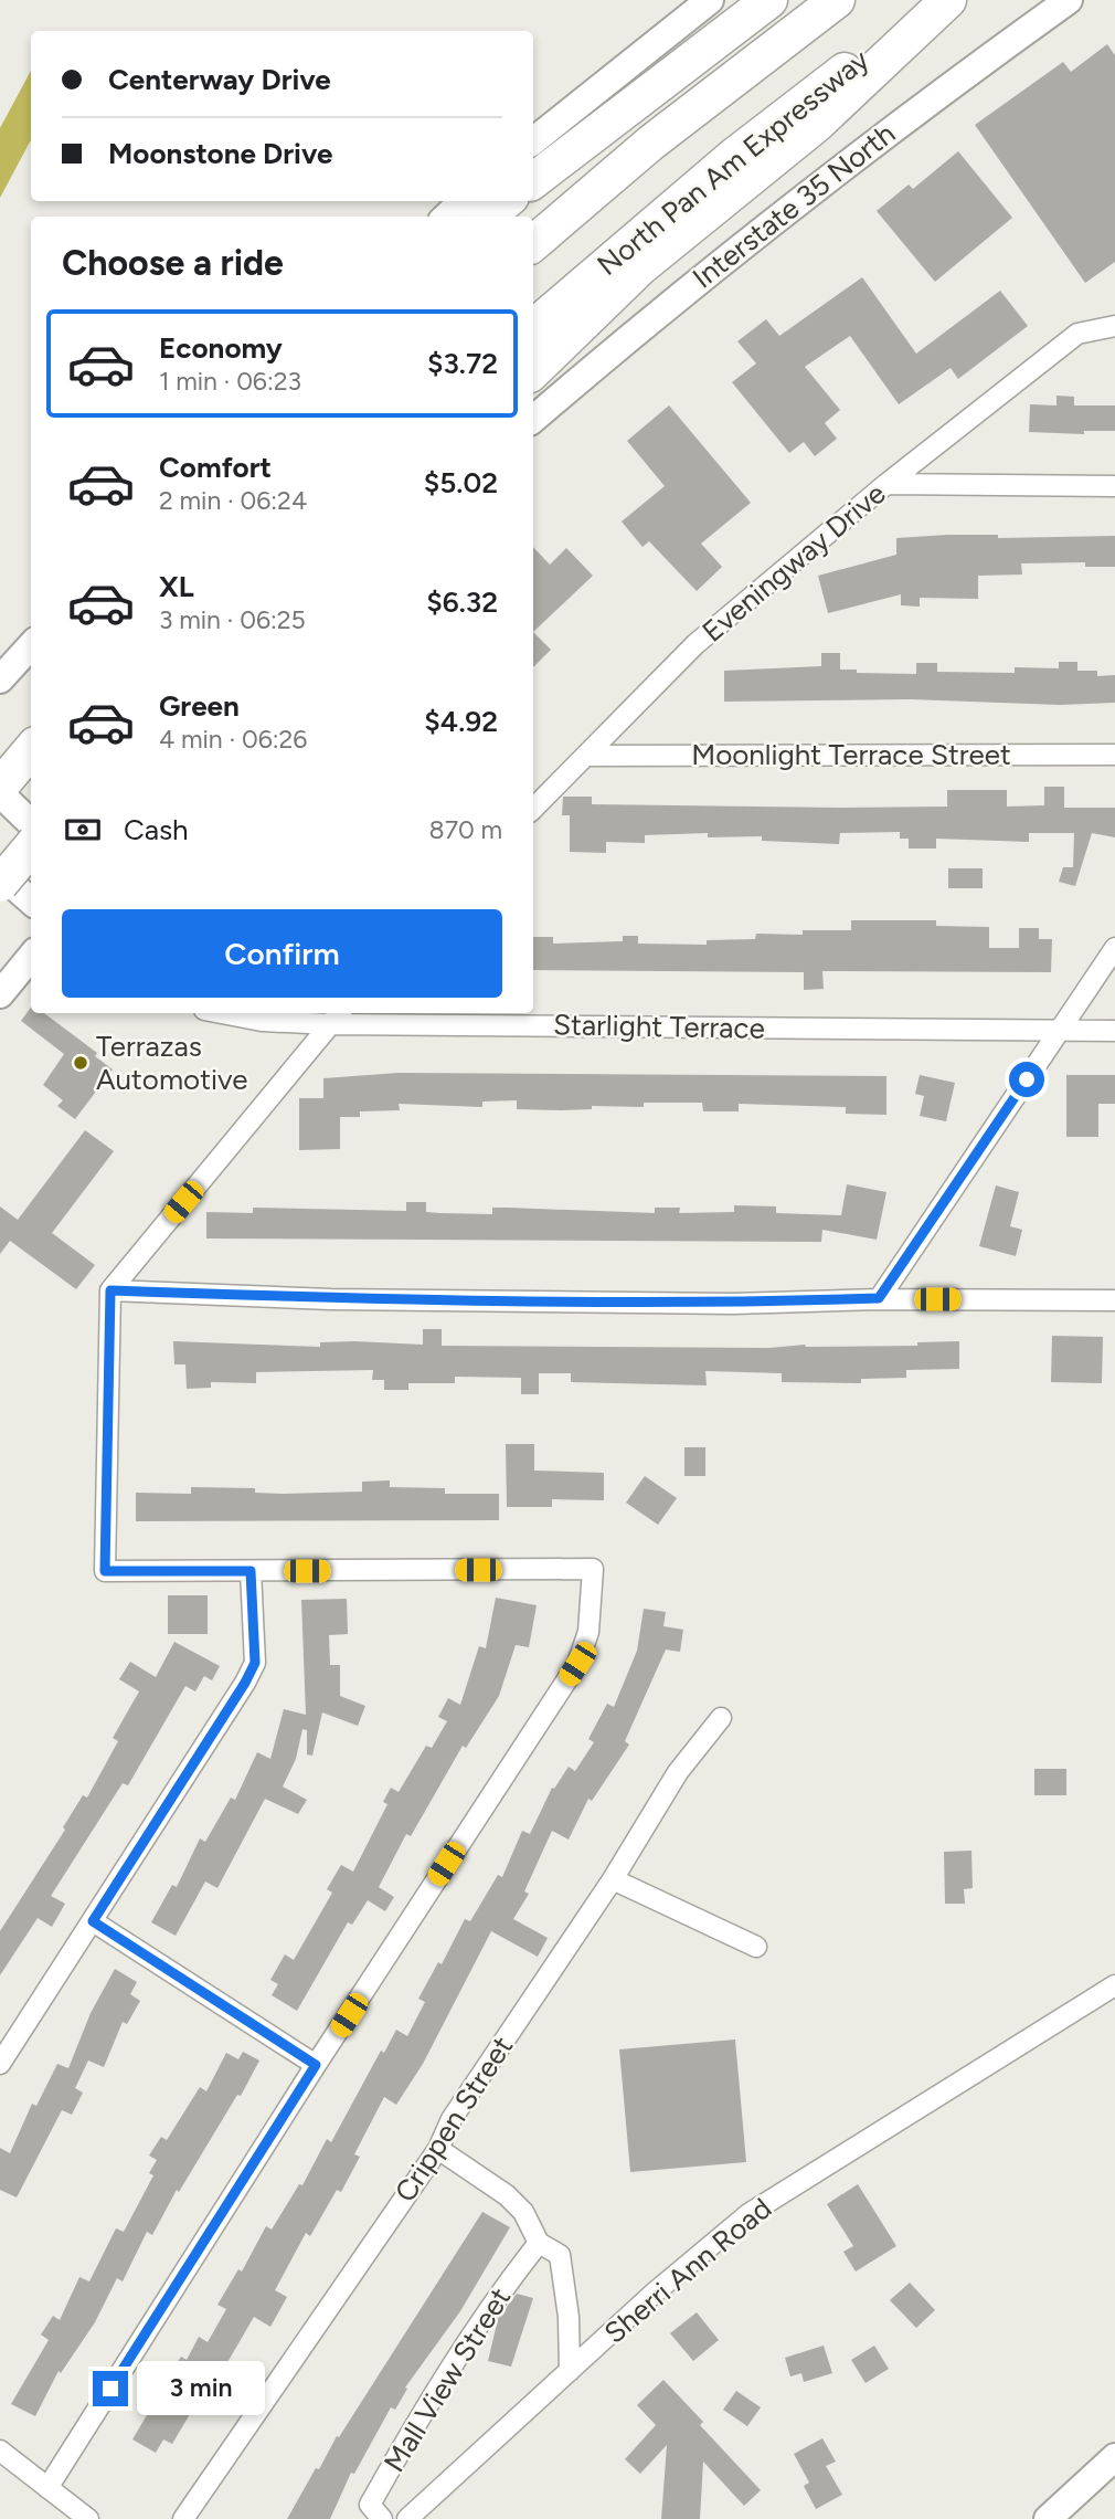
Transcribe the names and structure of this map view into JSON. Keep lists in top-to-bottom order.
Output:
{
  "streets": {
    "highway": ["North Pan Am Expressway"],
    "main road": ["Interstate 35 North"],
    "street": [
      "Eveningway Drive",
      "Moonlight Terrace Street",
      "Starlight Terrace",
      "Crippen Street",
      "Sherri Ann Road",
      "Mall View Street"
    ]
  },
  "crossings": [
    ["Eveningway Drive", "Moonlight Terrace Street"]
  ],
  "places": ["Terrazas Automotive"],
  "page": {
    "banner": ["Centerway Drive", "Moonstone Drive"],
    "heading": "Choose a ride",
    "list": [
      {
        "name": "Economy",
        "note": "1 min · 06:23",
        "value": "$3.72"
      },
      {
        "name": "Comfort",
        "note": "2 min · 06:24",
        "value": "$5.02"
      },
      {
        "name": "XL",
        "note": "3 min · 06:25",
        "value": "$6.32"
      },
      {
        "name": "Green",
        "note": "4 min · 06:26",
        "value": "$4.92"
      }
    ],
    "pay": ["Cash", "870 m"],
    "buttons": "Confirm",
    "bubble": "3 min"
  }
}
